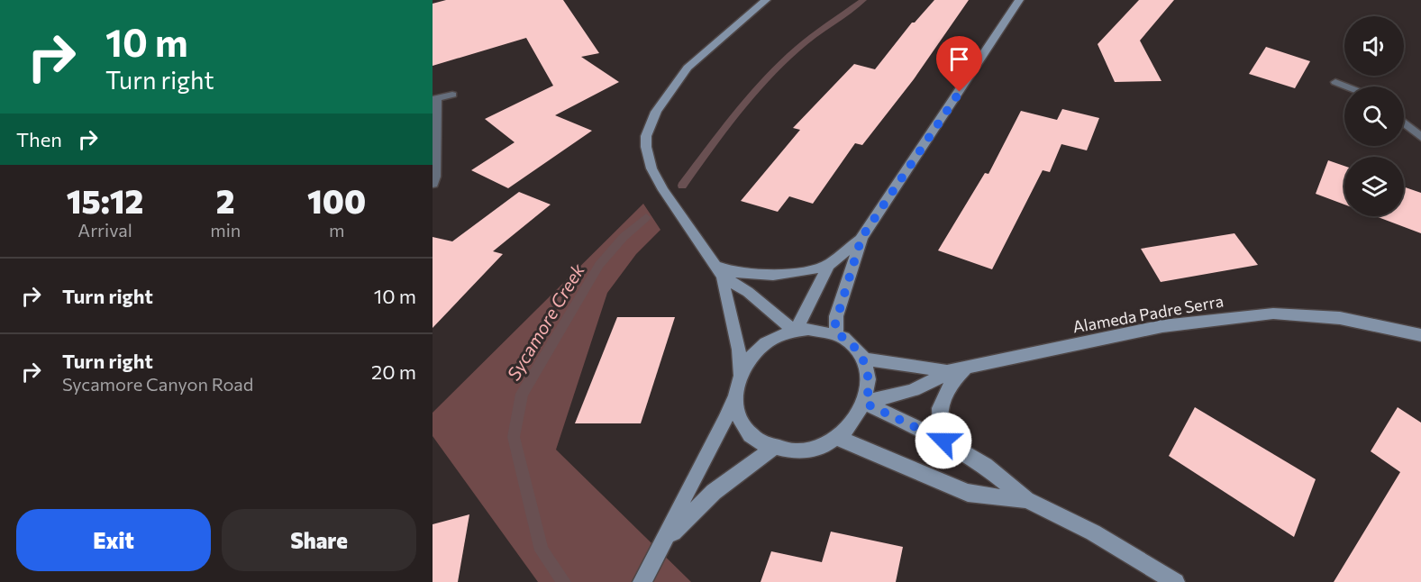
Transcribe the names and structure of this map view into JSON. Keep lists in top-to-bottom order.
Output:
{
  "streets": {
    "main road": ["Alameda Padre Serra"]
  },
  "water": ["Sycamore Creek"],
  "page": {
    "turn": ["10 m", "Turn right"],
    "then": "Then",
    "eta": [
      "15:12",
      "Arrival",
      "2",
      "min",
      "100",
      "m"
    ],
    "list": [
      {
        "name": "Turn right",
        "value": "10 m"
      },
      {
        "name": "Turn right",
        "note": "Sycamore Canyon Road",
        "value": "20 m"
      }
    ],
    "buttons": ["Exit", "Share"]
  }
}
